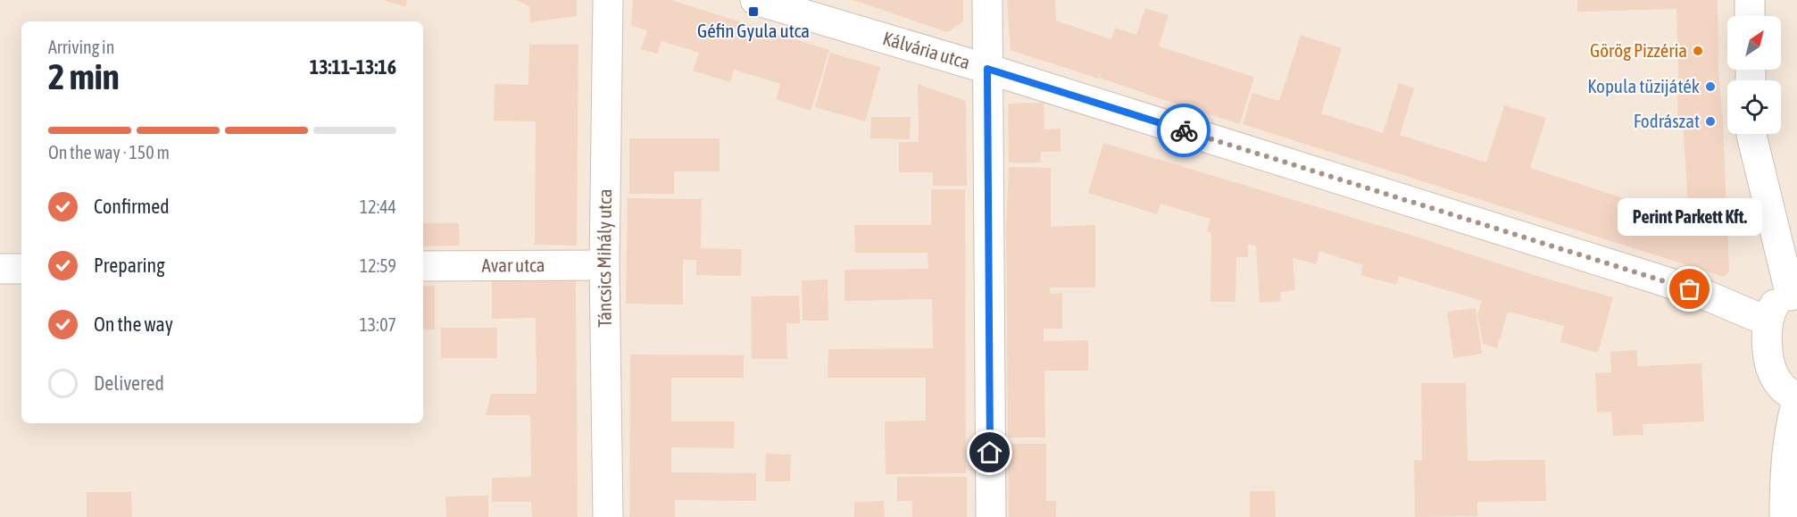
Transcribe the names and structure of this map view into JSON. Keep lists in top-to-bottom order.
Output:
{
  "streets": {
    "street": ["Kálvária utca", "Táncsics Mihály utca", "Avar utca"]
  },
  "crossings": [
    ["Táncsics Mihály utca", "Avar utca"]
  ],
  "places": {
    "transit": ["Géfin Gyula utca"],
    "other": [
      "Görög Pizzéria",
      "Kopula tüzijáték",
      "Fodrászat",
      "Perint Parkett Kft."
    ]
  },
  "north": "top right",
  "page": {
    "heading": ["2 min", "Arriving in", "13:11–13:16"],
    "bar": "On the way · 150 m",
    "list": [
      ["Confirmed", "12:44"],
      ["Preparing", "12:59"],
      ["On the way", "13:07"],
      "Delivered"
    ],
    "bubble": "Perint Parkett Kft."
  }
}
